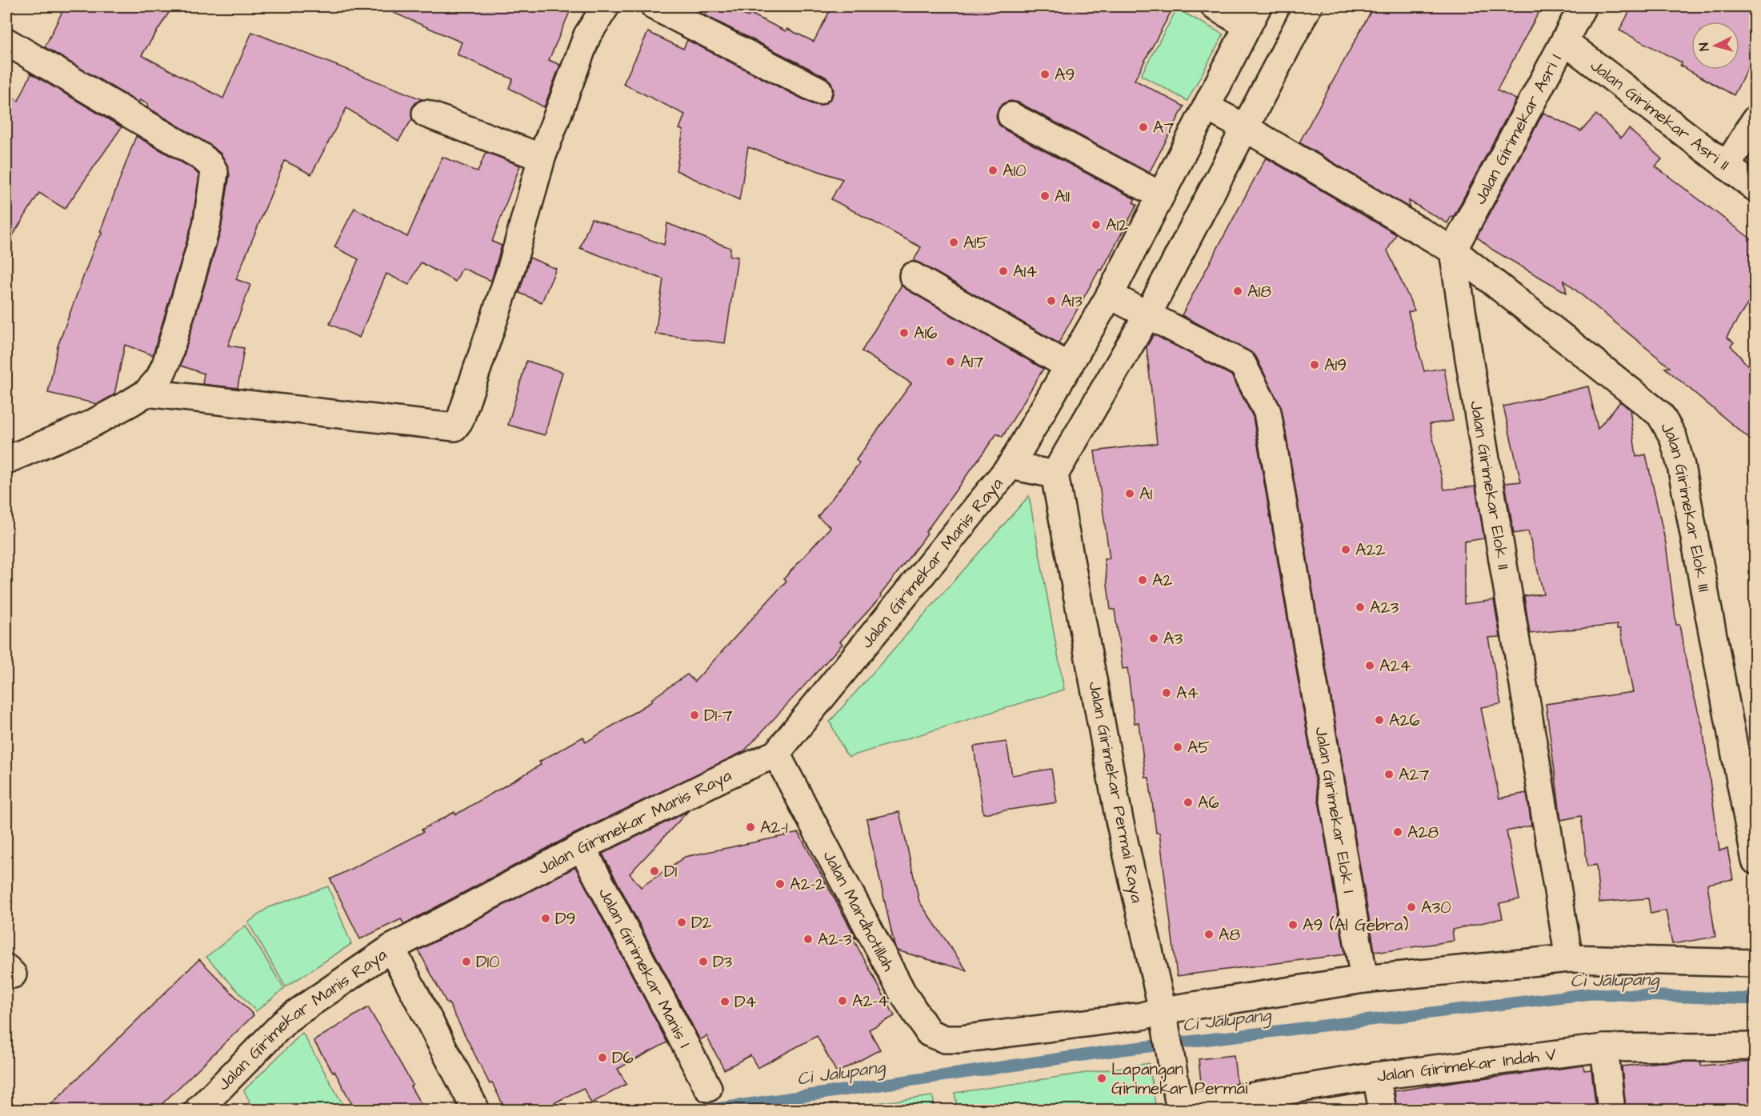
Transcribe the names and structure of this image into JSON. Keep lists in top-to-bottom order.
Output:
{
  "streets": {
    "street": [
      "Jalan Girimekar Asri II",
      "Jalan Girimekar Asri I",
      "Jalan Girimekar Elok II",
      "Jalan Girimekar Elok III",
      "Jalan Girimekar Manis Raya",
      "Jalan Girimekar Permai Raya",
      "Jalan Girimekar Elok I",
      "Jalan Mardhotillah",
      "Jalan Girimekar Manis I",
      "Jalan Girimekar Indah V"
    ]
  },
  "crossings": [
    ["Jalan Girimekar Asri II", "Jalan Girimekar Asri I"],
    ["Jalan Girimekar Asri I", "Jalan Girimekar Elok II"],
    ["Jalan Girimekar Asri I", "Jalan Girimekar Elok III"],
    ["Jalan Girimekar Elok II", "Jalan Girimekar Elok III"],
    ["Jalan Girimekar Manis Raya", "Jalan Mardhotillah"],
    ["Jalan Girimekar Manis Raya", "Jalan Girimekar Manis I"],
    ["Jalan Girimekar Permai Raya", "Jalan Mardhotillah"],
    ["Jalan Girimekar Permai Raya", "Jalan Girimekar Indah V"],
    ["Jalan Girimekar Elok I", "Jalan Mardhotillah"]
  ],
  "water": ["Ci Jalupang"],
  "places": [
    "A9",
    "A7",
    "A10",
    "A11",
    "A12",
    "A15",
    "A14",
    "A18",
    "A13",
    "A16",
    "A17",
    "A19",
    "A1",
    "A22",
    "A2",
    "A23",
    "A3",
    "A24",
    "A4",
    "D1-7",
    "A26",
    "A5",
    "A27",
    "A6",
    "A2-1",
    "A28",
    "D1",
    "A2-2",
    "A30",
    "D9",
    "D2",
    "A9 (Al Gebra)",
    "A8",
    "A2-3",
    "D10",
    "D3",
    "A2-4",
    "D4",
    "D6",
    "Lapangan Girimekar Permai"
  ],
  "north": "left"
}
